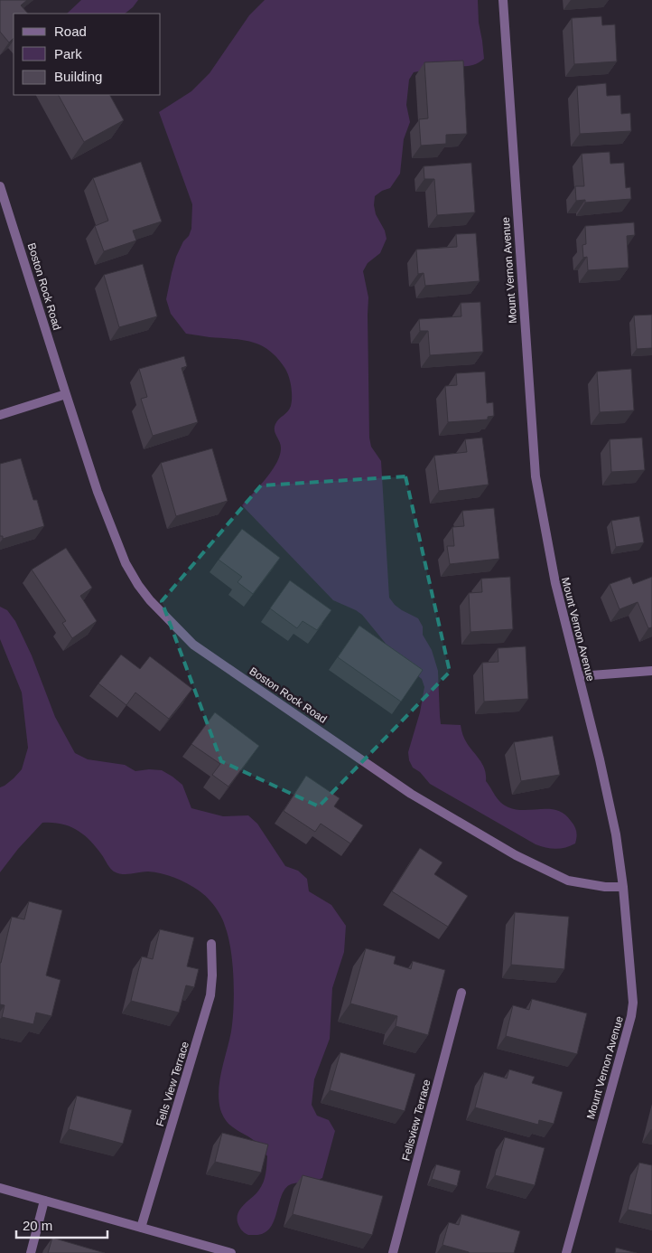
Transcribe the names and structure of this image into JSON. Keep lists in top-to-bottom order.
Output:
{
  "streets": {
    "street": [
      "Mount Vernon Avenue",
      "Boston Rock Road",
      "Fells View Terrace",
      "Fellsview Terrace"
    ]
  },
  "crossings": [
    ["Mount Vernon Avenue", "Boston Rock Road"]
  ],
  "legend": ["Road", "Park", "Building"],
  "scale_bar": "20 m"
}
